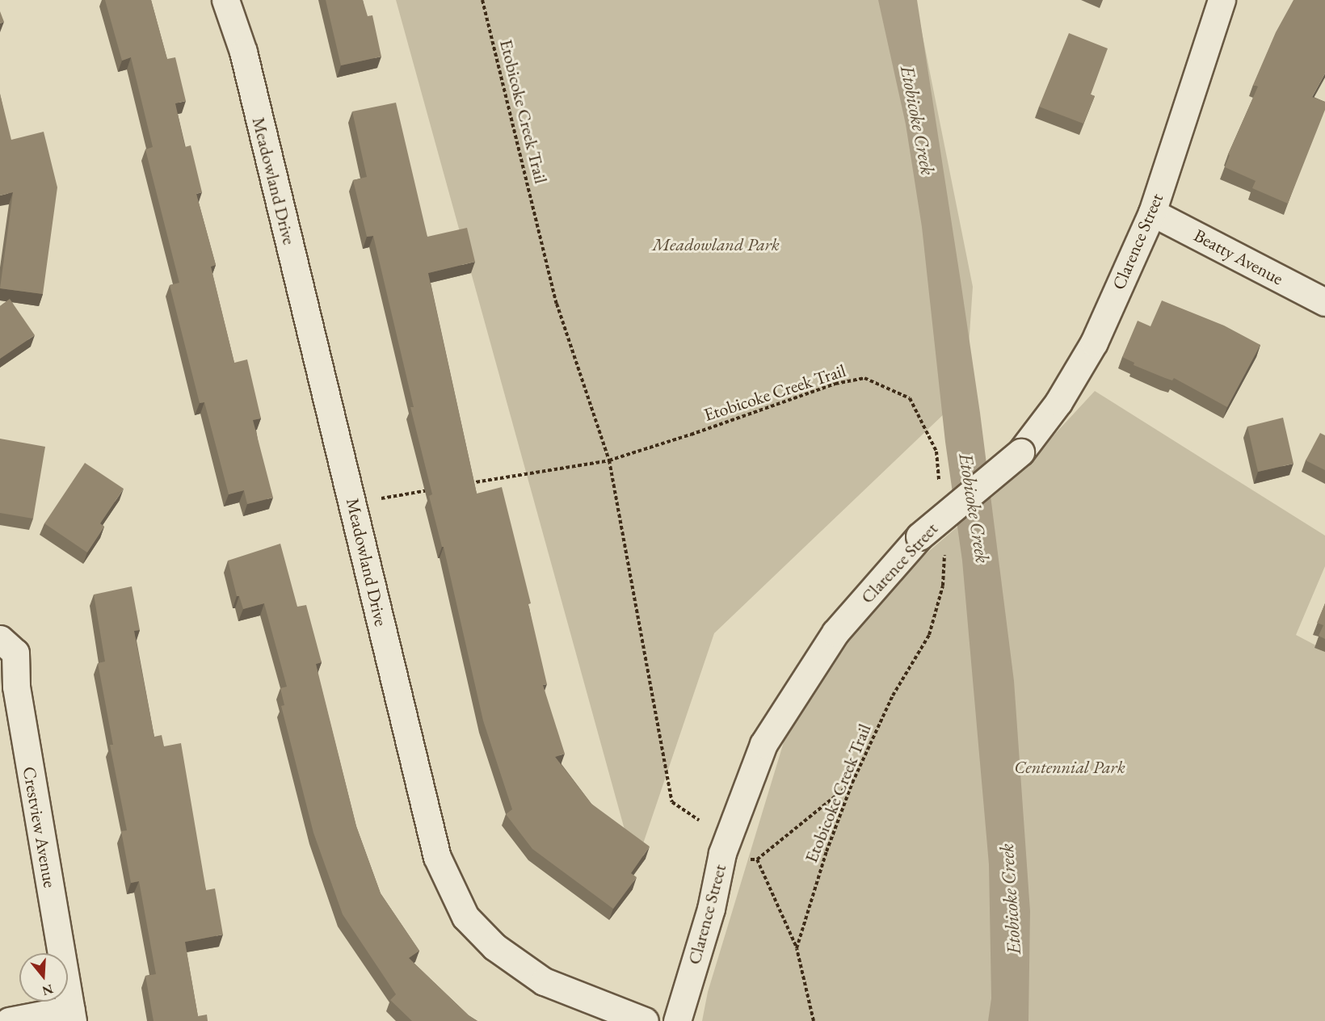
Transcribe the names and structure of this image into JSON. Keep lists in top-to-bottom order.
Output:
{
  "streets": {
    "street": [
      "Meadowland Drive",
      "Clarence Street",
      "Beatty Avenue",
      "Crestview Avenue"
    ],
    "path": ["Etobicoke Creek Trail"]
  },
  "crossings": [
    ["Clarence Street", "Beatty Avenue"]
  ],
  "water": ["Etobicoke Creek"],
  "parks": ["Meadowland Park", "Centennial Park"],
  "north": "bottom"
}
